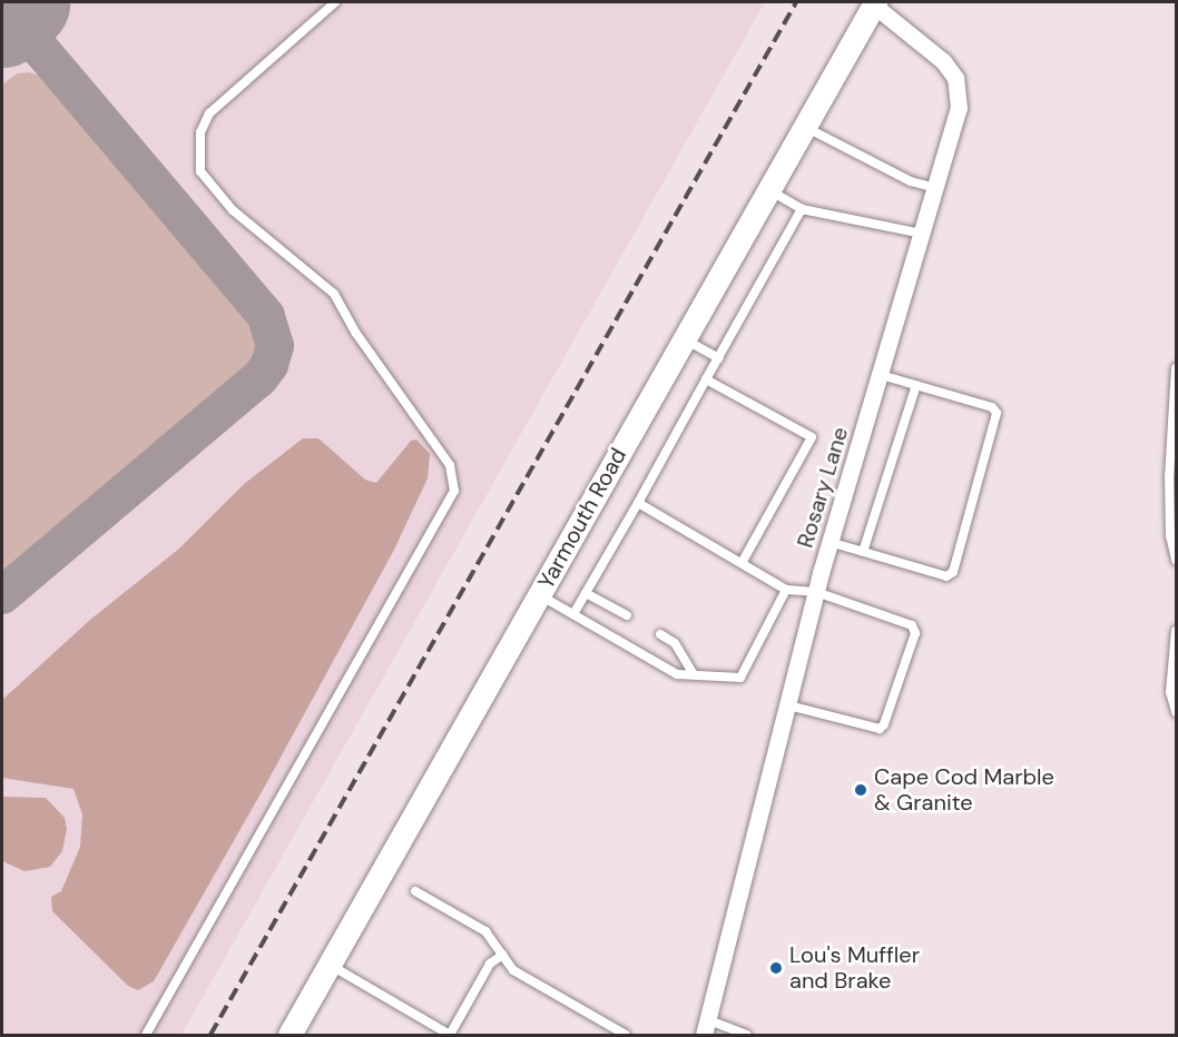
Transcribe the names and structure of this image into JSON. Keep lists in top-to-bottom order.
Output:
{
  "streets": {
    "main road": ["Yarmouth Road"],
    "street": ["Rosary Lane"]
  },
  "crossings": [
    ["Rosary Lane", "Yarmouth Road"]
  ],
  "places": ["Cape Cod Marble & Granite", "Lou's Muffler and Brake"]
}
